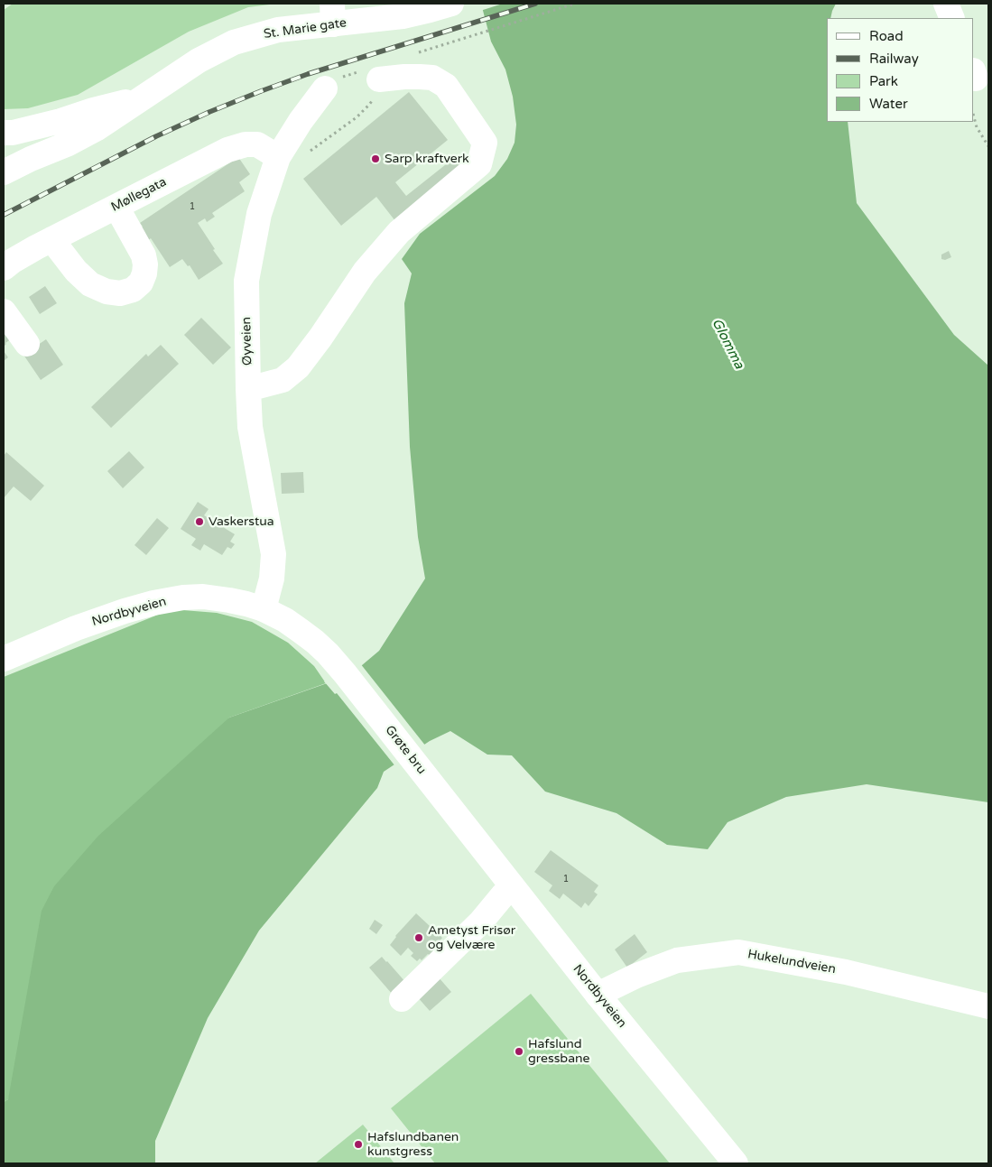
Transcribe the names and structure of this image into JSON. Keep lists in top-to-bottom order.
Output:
{
  "streets": {
    "main road": [
      "St. Marie gate",
      "Møllegata",
      "Øyveien",
      "Nordbyveien",
      "Grøte bru",
      "Hukelundveien"
    ]
  },
  "crossings": [
    ["Møllegata", "Øyveien"],
    ["Øyveien", "Nordbyveien"],
    ["Nordbyveien", "Grøte bru"],
    ["Nordbyveien", "Hukelundveien"]
  ],
  "water": ["Glomma"],
  "places": [
    "Sarp kraftverk",
    "Vaskerstua",
    "Ametyst Frisør og Velvære",
    "Hafslund gressbane",
    "Hafslundbanen kunstgress"
  ],
  "house_numbers": ["1", "1"],
  "legend": [
    "Road",
    "Railway",
    "Park",
    "Water"
  ]
}
